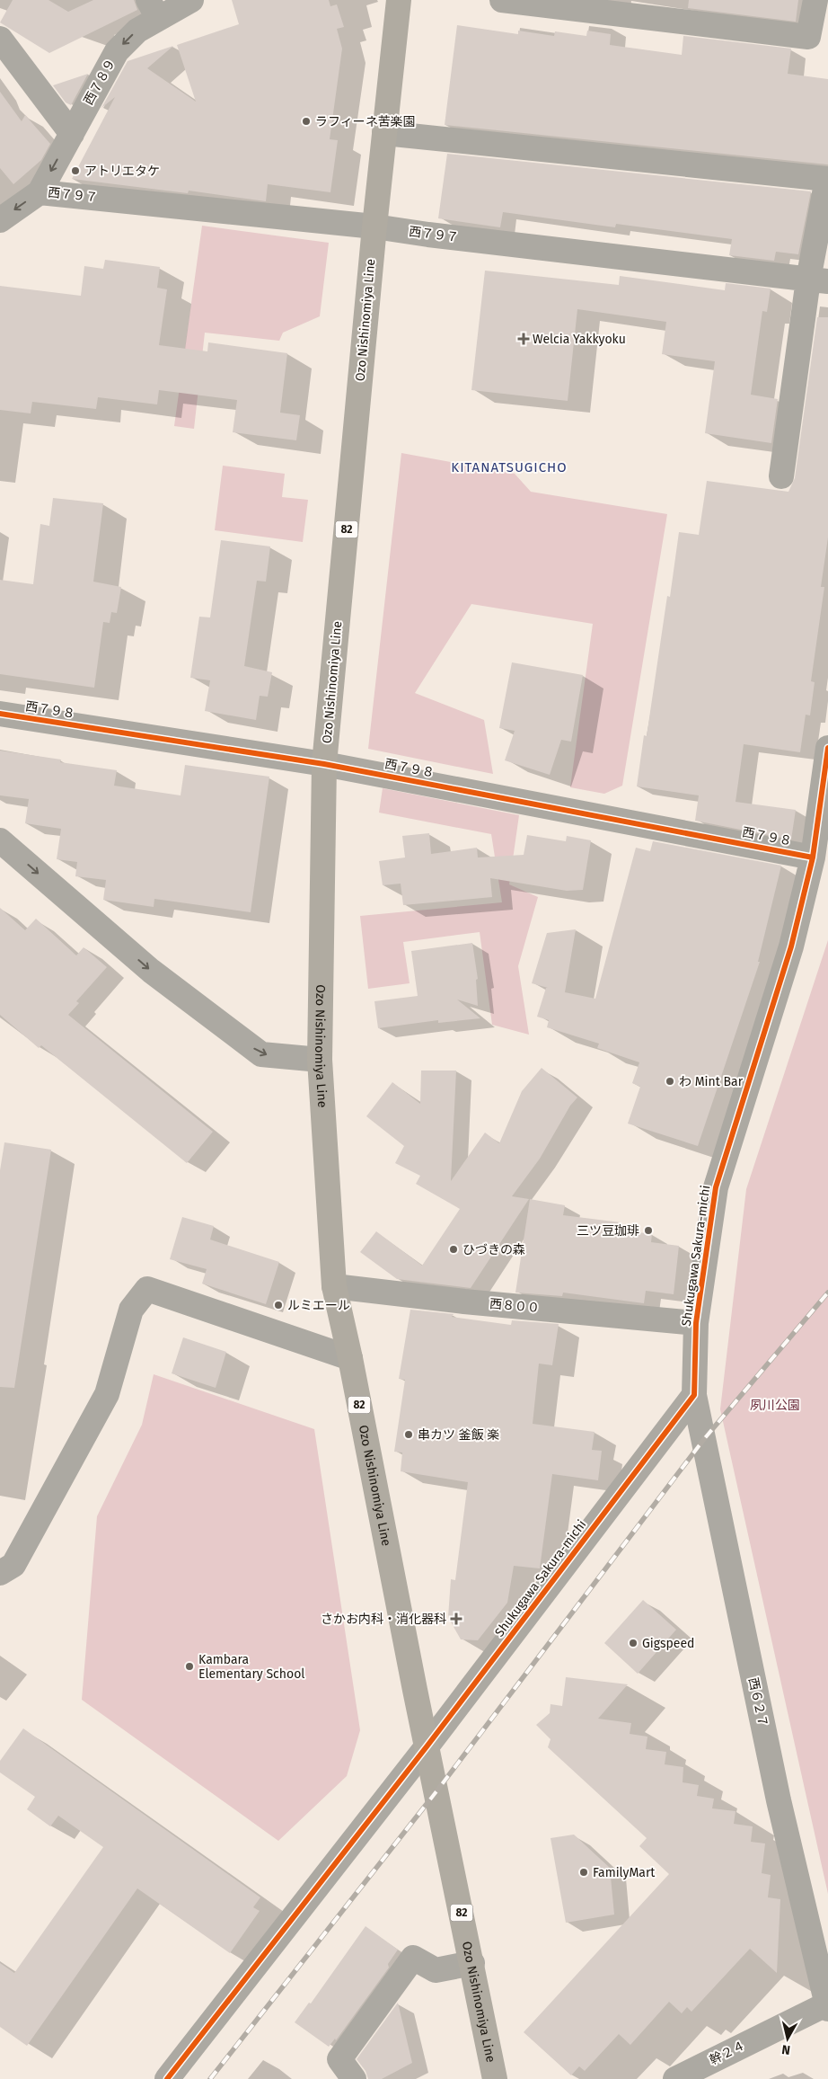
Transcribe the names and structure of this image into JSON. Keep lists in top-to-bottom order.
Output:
{
  "streets": {
    "main road": ["Ozo Nishinomiya Line", "82"],
    "street": [
      "西７８９",
      "西７９７",
      "西７９８",
      "Shukugawa Sakura-michi",
      "西８００",
      "西６２７",
      "幹２４"
    ]
  },
  "crossings": [
    ["西７８９", "西７９７"],
    ["西７９７", "Ozo Nishinomiya Line"],
    ["Ozo Nishinomiya Line", "西７９８"],
    ["Ozo Nishinomiya Line", "Shukugawa Sakura-michi"],
    ["Ozo Nishinomiya Line", "西８００"],
    ["西７９８", "Shukugawa Sakura-michi"],
    ["Shukugawa Sakura-michi", "西８００"],
    ["Shukugawa Sakura-michi", "西６２７"],
    ["西６２７", "幹２４"]
  ],
  "one_way": ["西７８９"],
  "districts": ["KITANATSUGICHO"],
  "parks": ["夙川公園"],
  "places": {
    "other": [
      "ラフィーネ苦楽園",
      "アトリエタケ",
      "わ Mint Bar",
      "三ツ豆珈琲",
      "ひづきの森",
      "ルミエール",
      "串カツ 釜飯 楽",
      "Gigspeed",
      "Kambara Elementary School",
      "FamilyMart"
    ],
    "health": ["Welcia Yakkyoku", "さかお内科・消化器科"]
  },
  "north": "bottom"
}
